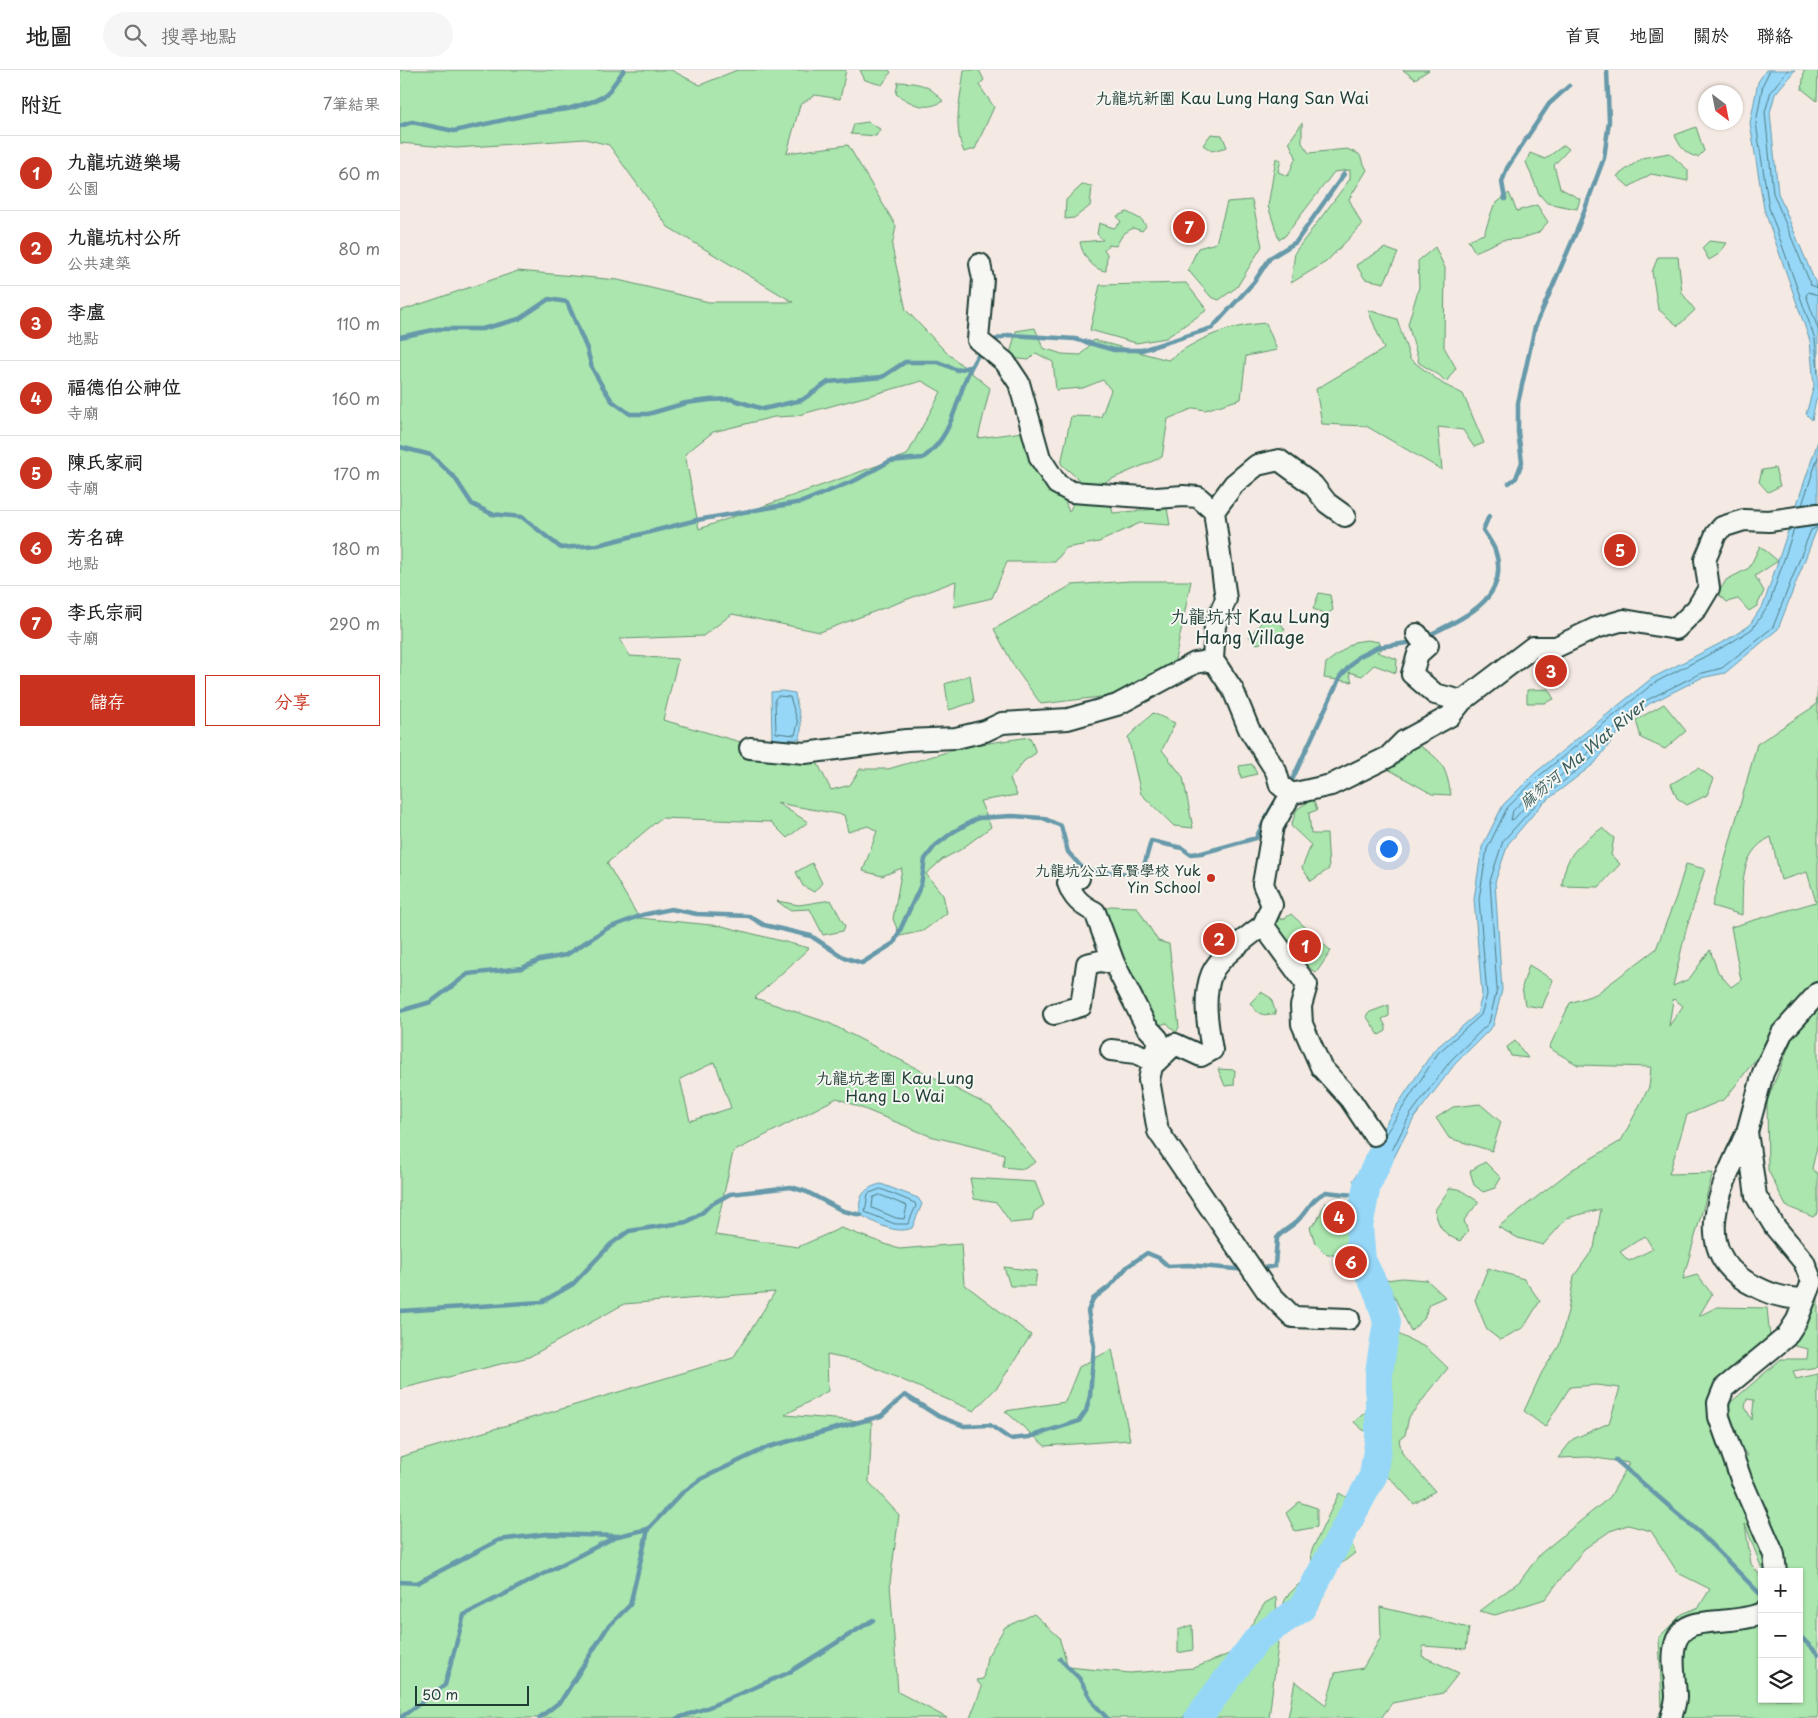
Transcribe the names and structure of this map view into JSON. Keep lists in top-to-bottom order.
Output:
{
  "districts": ["九龍坑新圍 Kau Lung Hang San Wai", "九龍坑村 Kau Lung Hang Village", "九龍坑老圍 Kau Lung Hang Lo Wai"],
  "water": ["麻笏河 Ma Wat River"],
  "places": ["九龍坑公立育賢學校 Yuk Yin School"],
  "scale_bar": "50 m",
  "north": "bottom right",
  "page": {
    "header": "地圖",
    "search": "搜尋地點",
    "nav": [
      "首頁",
      "地圖",
      "關於",
      "聯絡"
    ],
    "heading": ["附近", "7筆結果"],
    "list": [
      {
        "mark": "1",
        "name": "九龍坑遊樂場",
        "note": "公園",
        "value": "60 m"
      },
      {
        "mark": "2",
        "name": "九龍坑村公所",
        "note": "公共建築",
        "value": "80 m"
      },
      {
        "mark": "3",
        "name": "李盧",
        "note": "地點",
        "value": "110 m"
      },
      {
        "mark": "4",
        "name": "福德伯公神位",
        "note": "寺廟",
        "value": "160 m"
      },
      {
        "mark": "5",
        "name": "陳氏家祠",
        "note": "寺廟",
        "value": "170 m"
      },
      {
        "mark": "6",
        "name": "芳名碑",
        "note": "地點",
        "value": "180 m"
      },
      {
        "mark": "7",
        "name": "李氏宗祠",
        "note": "寺廟",
        "value": "290 m"
      }
    ],
    "pins": [
      "7",
      "5",
      "3",
      "2",
      "1",
      "4",
      "6"
    ],
    "buttons": ["儲存", "分享"],
    "map_buttons": ["+", "−"],
    "scale": "50 m"
  }
}
